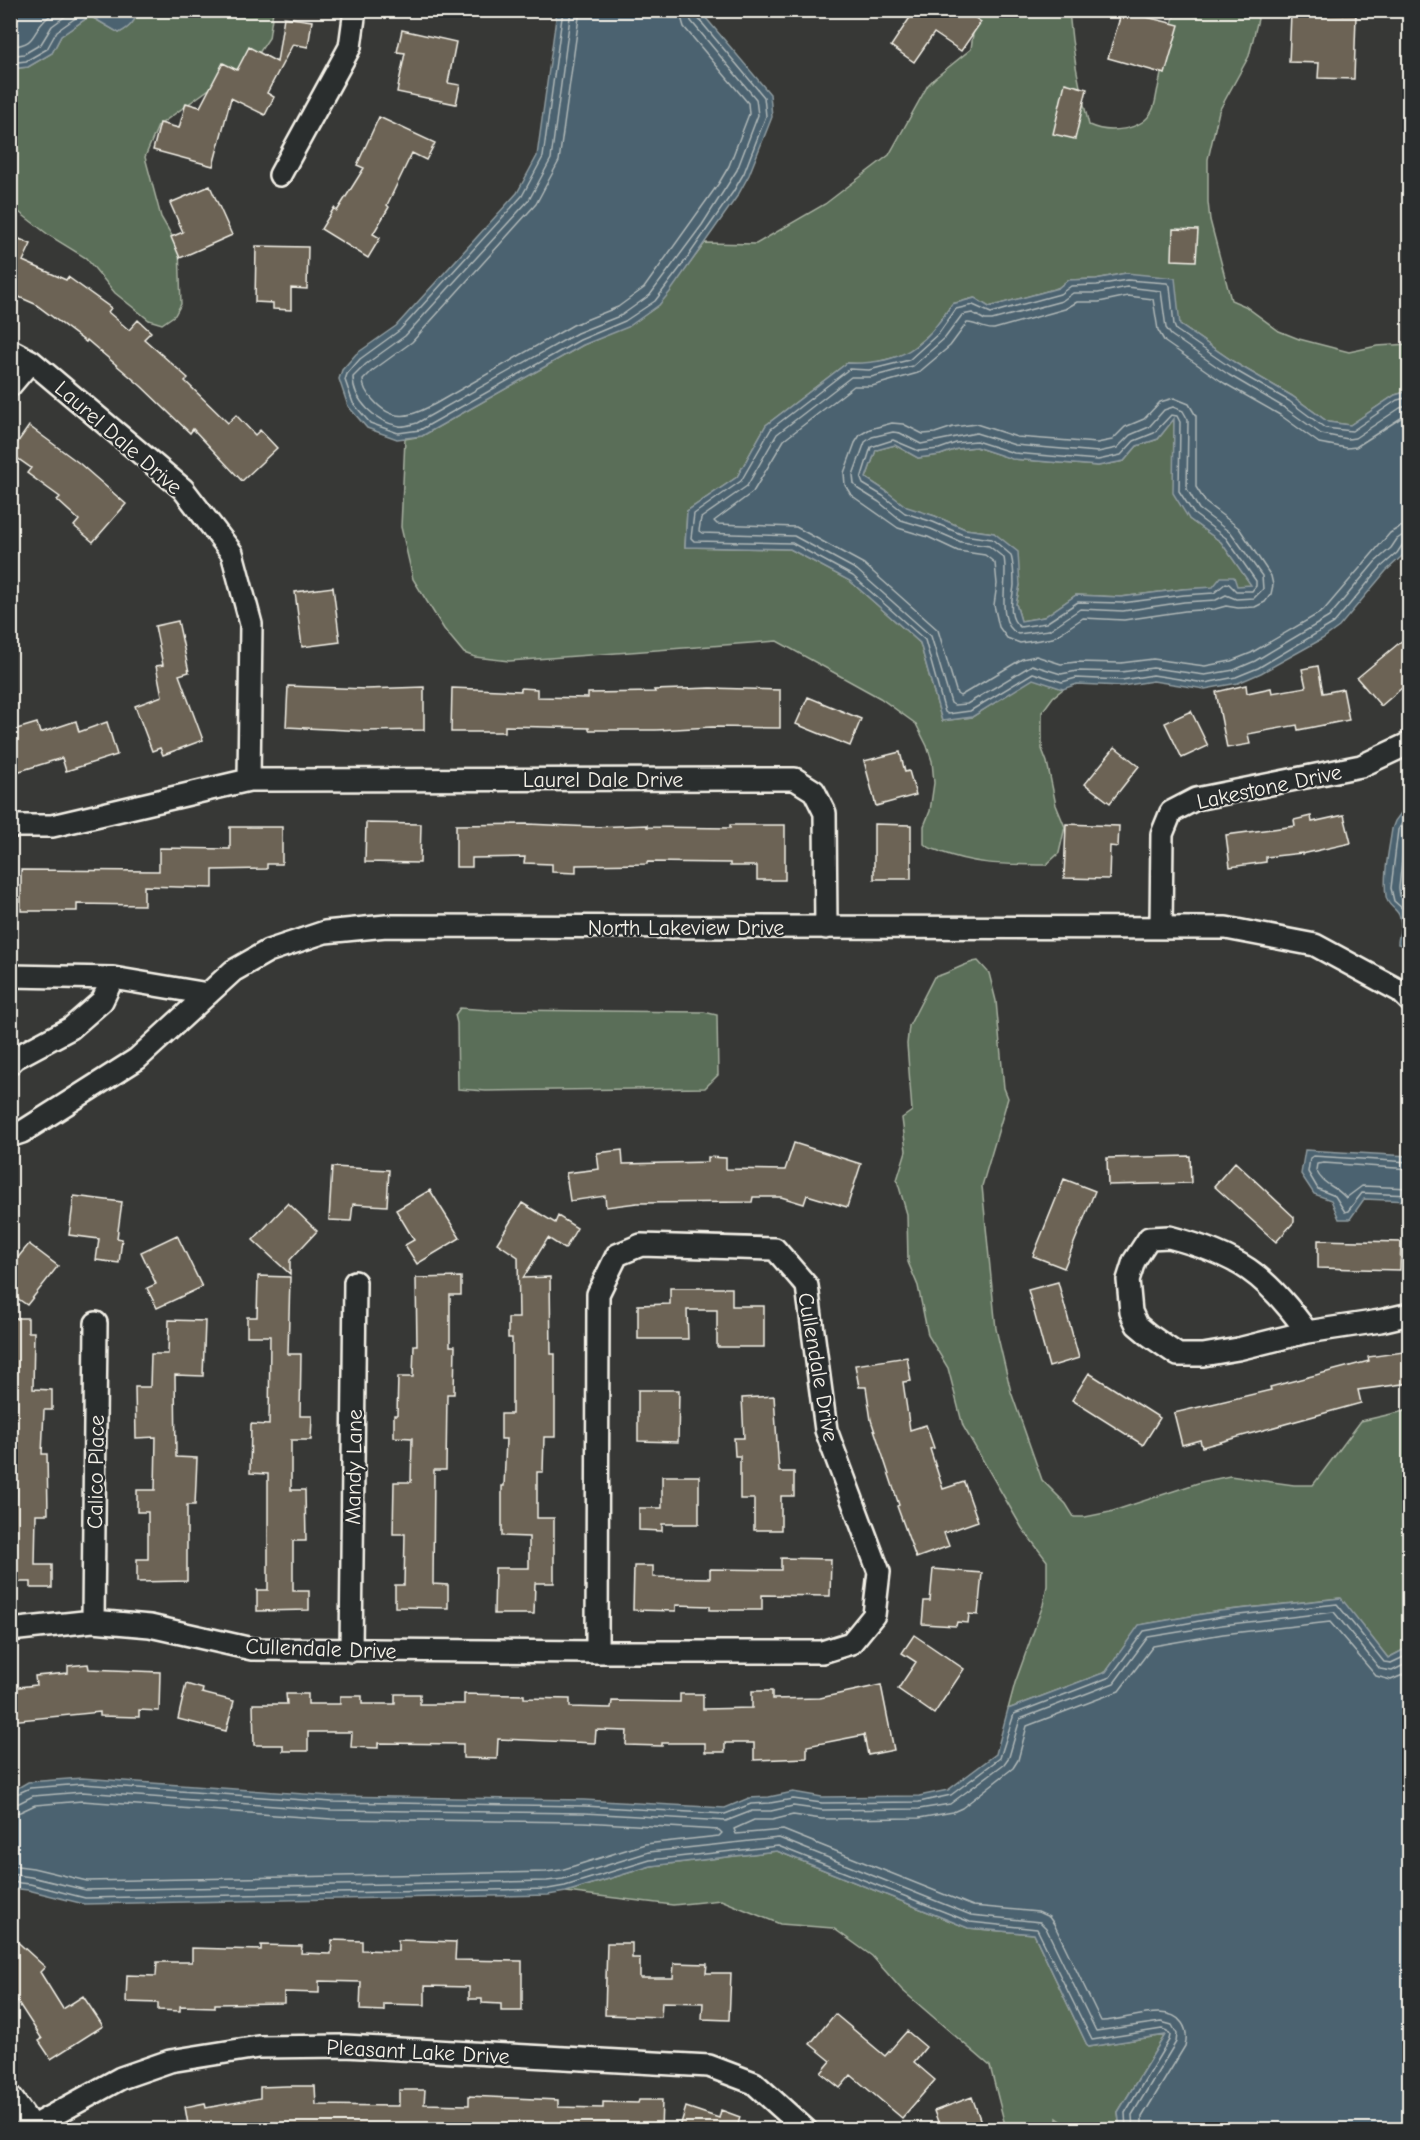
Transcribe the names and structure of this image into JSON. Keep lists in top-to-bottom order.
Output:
{
  "streets": {
    "street": [
      "Laurel Dale Drive",
      "Lakestone Drive",
      "North Lakeview Drive",
      "Cullendale Drive",
      "Mandy Lane",
      "Calico Place",
      "Pleasant Lake Drive"
    ]
  },
  "crossings": [
    ["Laurel Dale Drive", "North Lakeview Drive"],
    ["Lakestone Drive", "North Lakeview Drive"],
    ["Cullendale Drive", "Mandy Lane"],
    ["Cullendale Drive", "Calico Place"]
  ]
}
